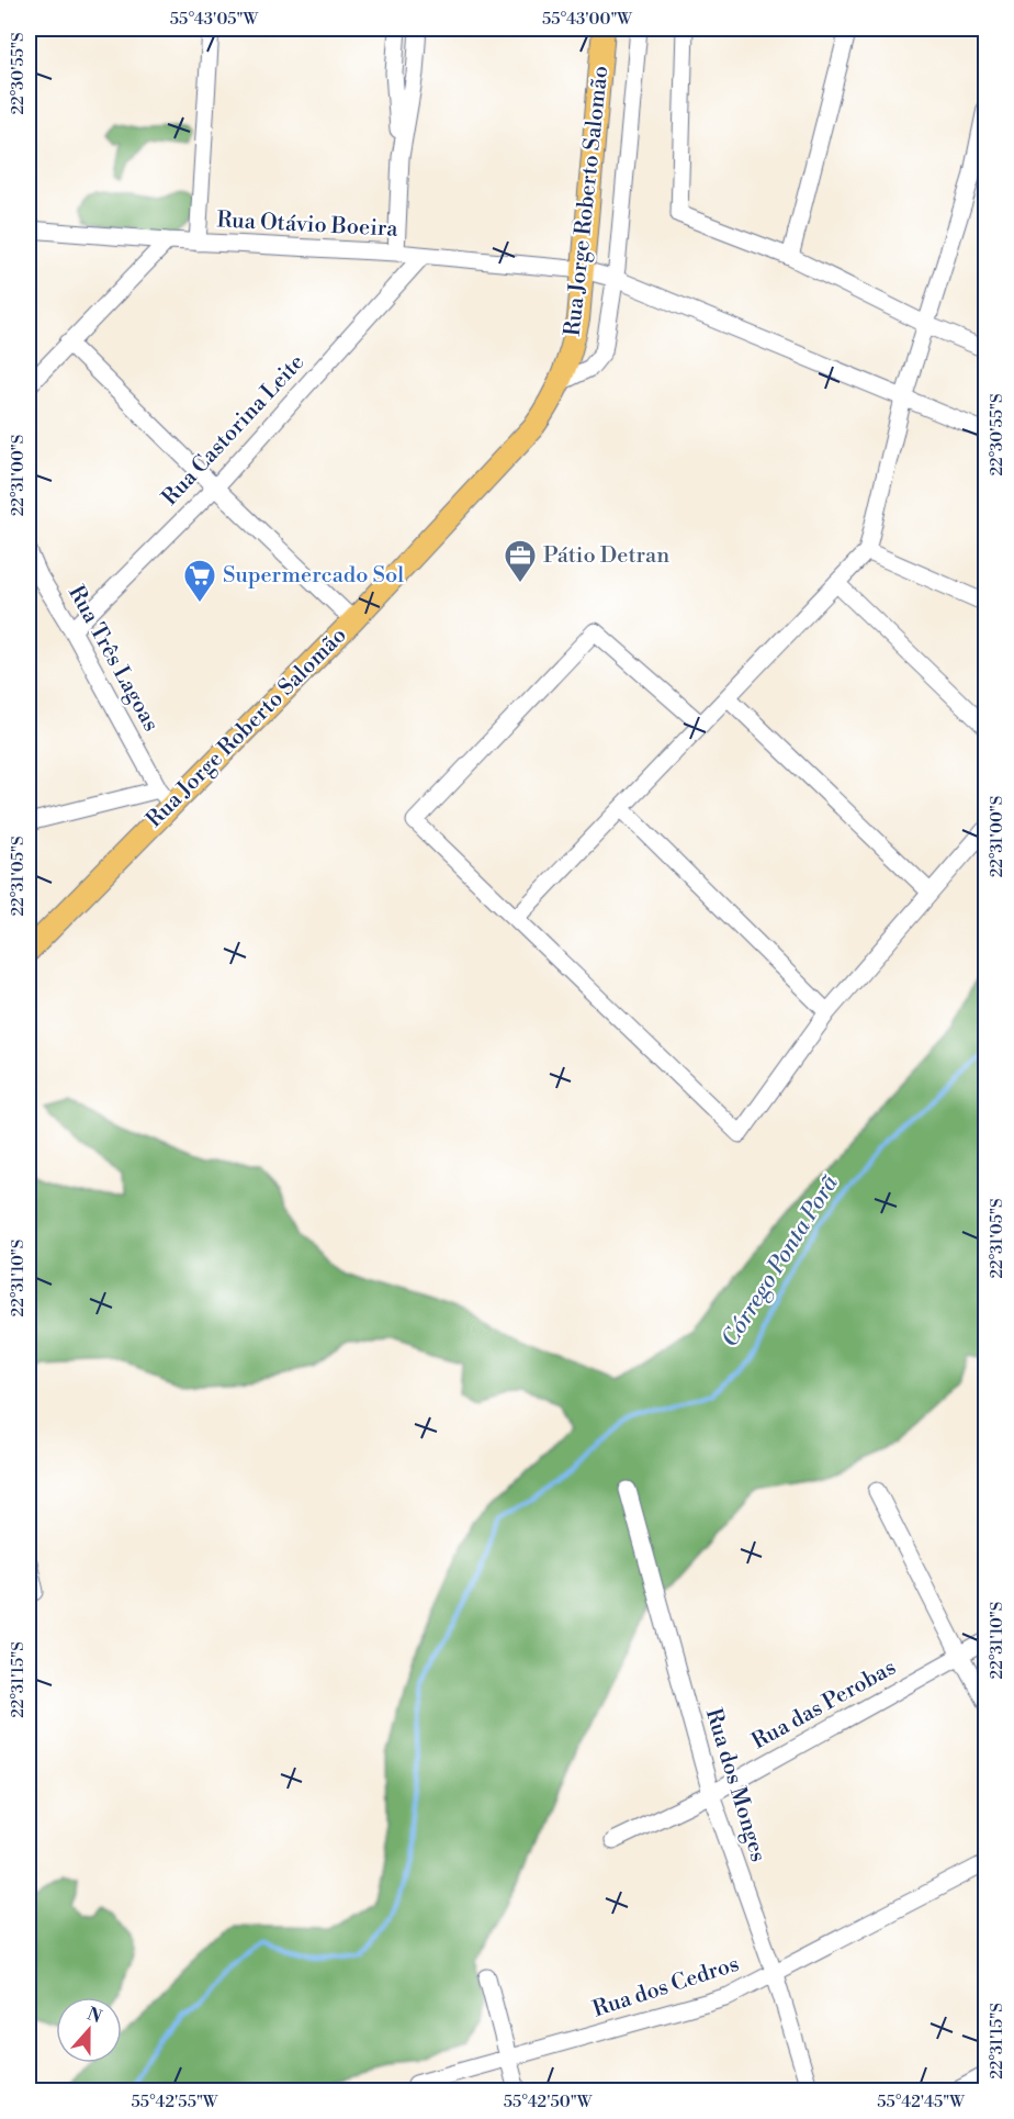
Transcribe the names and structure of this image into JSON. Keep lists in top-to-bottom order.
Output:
{
  "streets": {
    "main road": ["Rua Jorge Roberto Salomão"],
    "street": [
      "Rua Otávio Boeira",
      "Rua Castorina Leite",
      "Rua Três Lagoas",
      "Rua das Perobas",
      "Rua dos Monges",
      "Rua dos Cedros"
    ]
  },
  "crossings": [
    ["Rua Jorge Roberto Salomão", "Rua Otávio Boeira"],
    ["Rua Jorge Roberto Salomão", "Rua Três Lagoas"],
    ["Rua Otávio Boeira", "Rua Castorina Leite"],
    ["Rua Castorina Leite", "Rua Três Lagoas"],
    ["Rua das Perobas", "Rua dos Monges"],
    ["Rua dos Monges", "Rua dos Cedros"]
  ],
  "water": ["Córrego Ponta Porã"],
  "places": {
    "office": ["Pátio Detran"],
    "supermarket": ["Supermercado Sol"]
  },
  "north": "top",
  "coordinates": [
    "55°43'05\"W",
    "55°43'00\"W",
    "22°30'55\"S",
    "22°31'00\"S",
    "22°31'05\"S",
    "22°31'10\"S",
    "22°31'15\"S",
    "55°42'55\"W",
    "55°42'50\"W",
    "55°42'45\"W"
  ]
}
